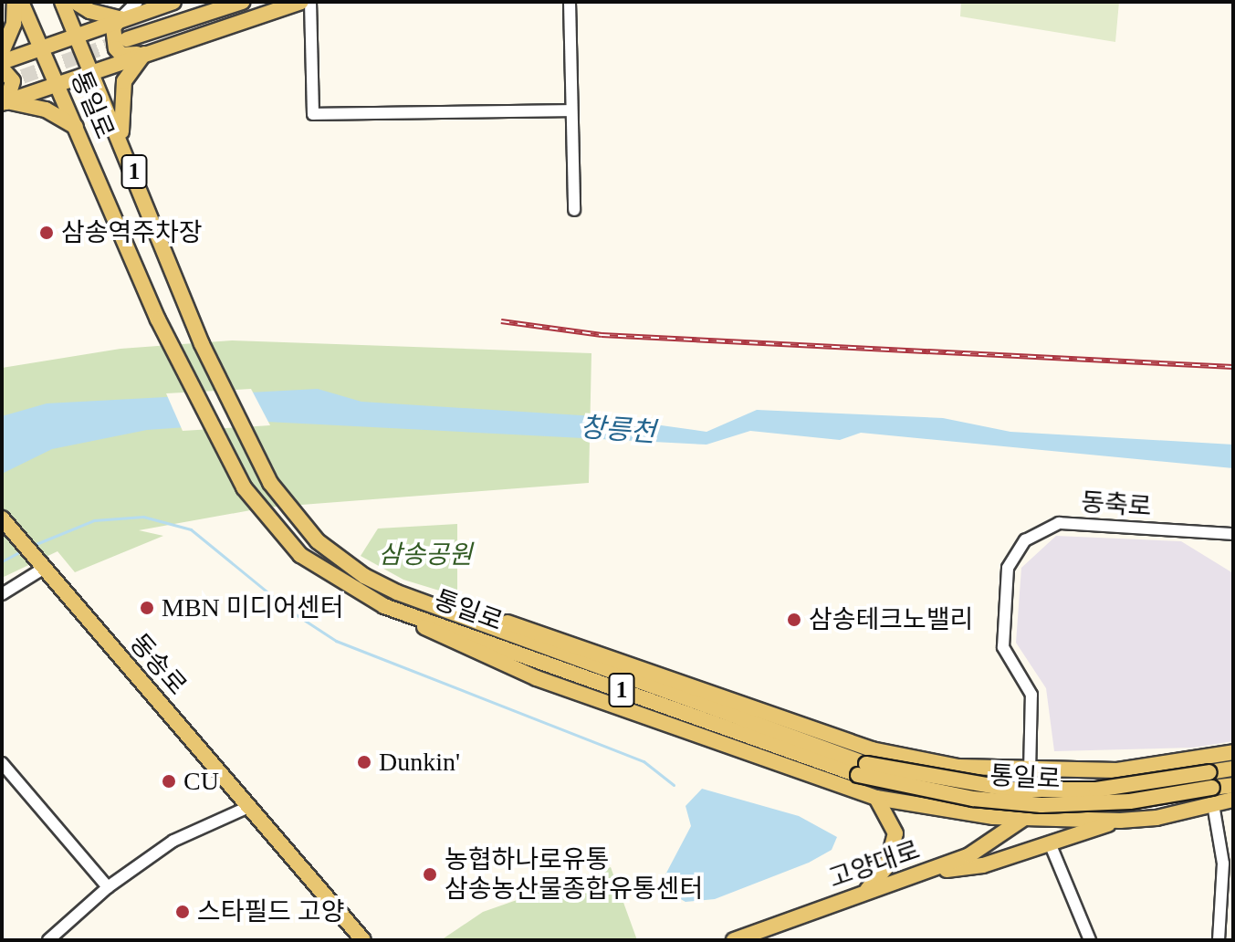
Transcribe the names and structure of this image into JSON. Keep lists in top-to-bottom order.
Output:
{
  "streets": {
    "main road": [
      "통일로",
      "1",
      "동송로",
      "고양대로"
    ],
    "street": ["동축로"]
  },
  "water": ["창릉천"],
  "parks": ["삼송공원"],
  "places": [
    "삼송역주차장",
    "MBN 미디어센터",
    "삼송테크노밸리",
    "Dunkin'",
    "CU",
    "농협하나로유통 삼송농산물종합유통센터",
    "스타필드 고양"
  ]
}
